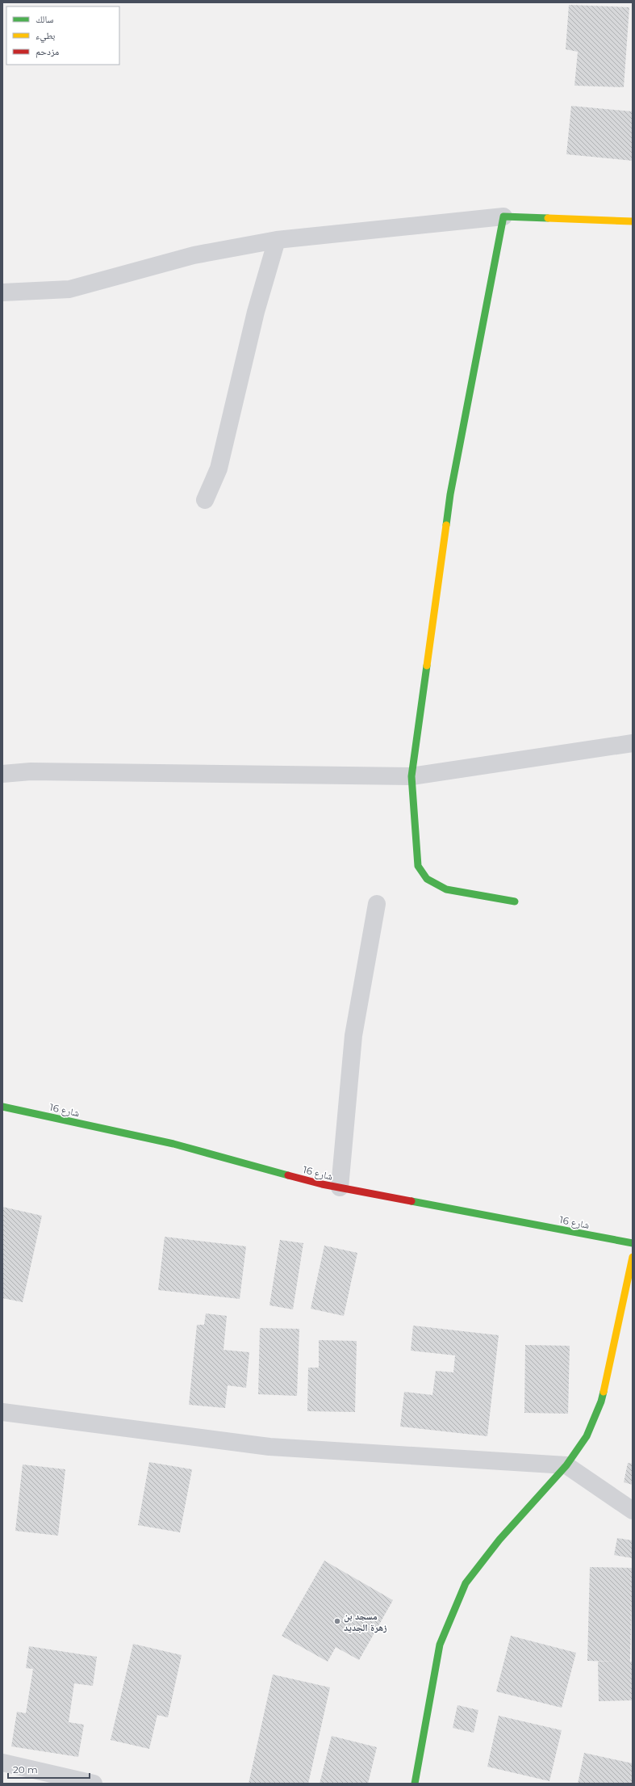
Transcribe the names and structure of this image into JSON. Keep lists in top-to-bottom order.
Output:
{
  "streets": {
    "street": ["شارع 16"]
  },
  "places": ["مسجد بن زهرة الجديد"],
  "legend": ["سالك", "بطيء", "مزدحم"],
  "scale_bar": "20 m"
}
